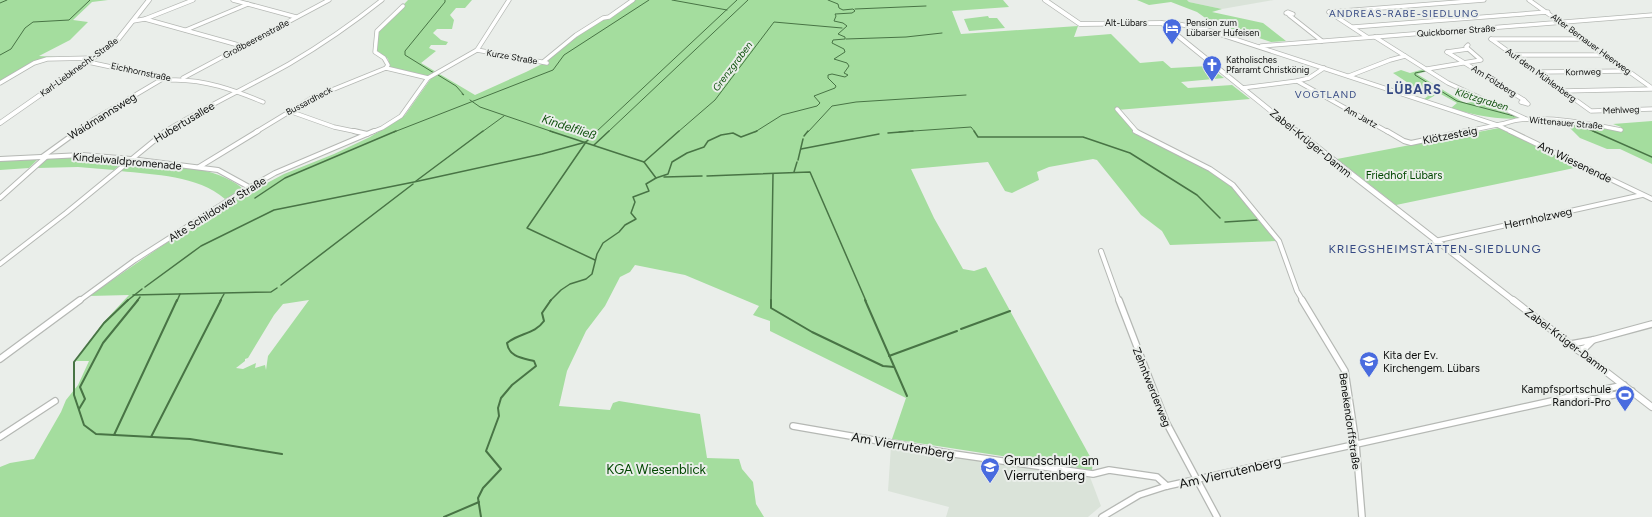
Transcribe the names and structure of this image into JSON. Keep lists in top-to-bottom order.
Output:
{
  "streets": {
    "street": [
      "Alt-Lübars",
      "Quickborner Straße",
      "Großbeerenstraße",
      "Alter Bernauer Heerweg",
      "Kurze Straße",
      "Karl-Liebknecht-Straße",
      "Eichhornstraße",
      "Kornweg",
      "Auf dem Mühlenberg",
      "Am Fölzberg",
      "Bussardheck",
      "Mehlweg",
      "Waidmannsweg",
      "Am Jartz",
      "Hubertusallee",
      "Wittenauer Straße",
      "Klötzesteig",
      "Zabel-Krüger-Damm",
      "Kindelwaldpromenade",
      "Am Wiesenende",
      "Alte Schildower Straße",
      "Herrnholzweg",
      "Zehntwerderweg",
      "Benekendorffstraße",
      "Am Vierrutenberg"
    ]
  },
  "crossings": [
    ["Alt-Lübars", "Quickborner Straße"],
    ["Alt-Lübars", "Wittenauer Straße"],
    ["Alt-Lübars", "Zabel-Krüger-Damm"],
    ["Quickborner Straße", "Alter Bernauer Heerweg"],
    ["Quickborner Straße", "Wittenauer Straße"],
    ["Großbeerenstraße", "Eichhornstraße"],
    ["Alter Bernauer Heerweg", "Kornweg"],
    ["Alter Bernauer Heerweg", "Auf dem Mühlenberg"],
    ["Kurze Straße", "Alte Schildower Straße"],
    ["Karl-Liebknecht-Straße", "Eichhornstraße"],
    ["Eichhornstraße", "Waidmannsweg"],
    ["Eichhornstraße", "Hubertusallee"],
    ["Kornweg", "Auf dem Mühlenberg"],
    ["Auf dem Mühlenberg", "Mehlweg"],
    ["Bussardheck", "Kindelwaldpromenade"],
    ["Waidmannsweg", "Kindelwaldpromenade"],
    ["Am Jartz", "Klötzesteig"],
    ["Hubertusallee", "Kindelwaldpromenade"],
    ["Wittenauer Straße", "Klötzesteig"],
    ["Wittenauer Straße", "Am Wiesenende"],
    ["Klötzesteig", "Am Wiesenende"],
    ["Zabel-Krüger-Damm", "Herrnholzweg"],
    ["Zabel-Krüger-Damm", "Am Vierrutenberg"],
    ["Kindelwaldpromenade", "Alte Schildower Straße"],
    ["Am Wiesenende", "Herrnholzweg"],
    ["Zehntwerderweg", "Am Vierrutenberg"],
    ["Benekendorffstraße", "Am Vierrutenberg"]
  ],
  "districts": [
    "ANDREAS-RABE-SIEDLUNG",
    "LÜBARS",
    "VOGTLAND",
    "KRIEGSHEIMSTÄTTEN-SIEDLUNG"
  ],
  "water": ["Grenzgraben", "Klötzgraben", "Kindelfließ"],
  "parks": ["Friedhof Lübars", "KGA Wiesenblick"],
  "places": {
    "hotel": ["Pension zum Lübarser Hufeisen"],
    "church": ["Katholisches Pfarramt Christkönig"],
    "school or university": ["Kita der Ev. Kirchengem. Lübars", "Grundschule am Vierrutenberg"],
    "sports": ["Kampfsportschule Randori-Pro"]
  }
}
